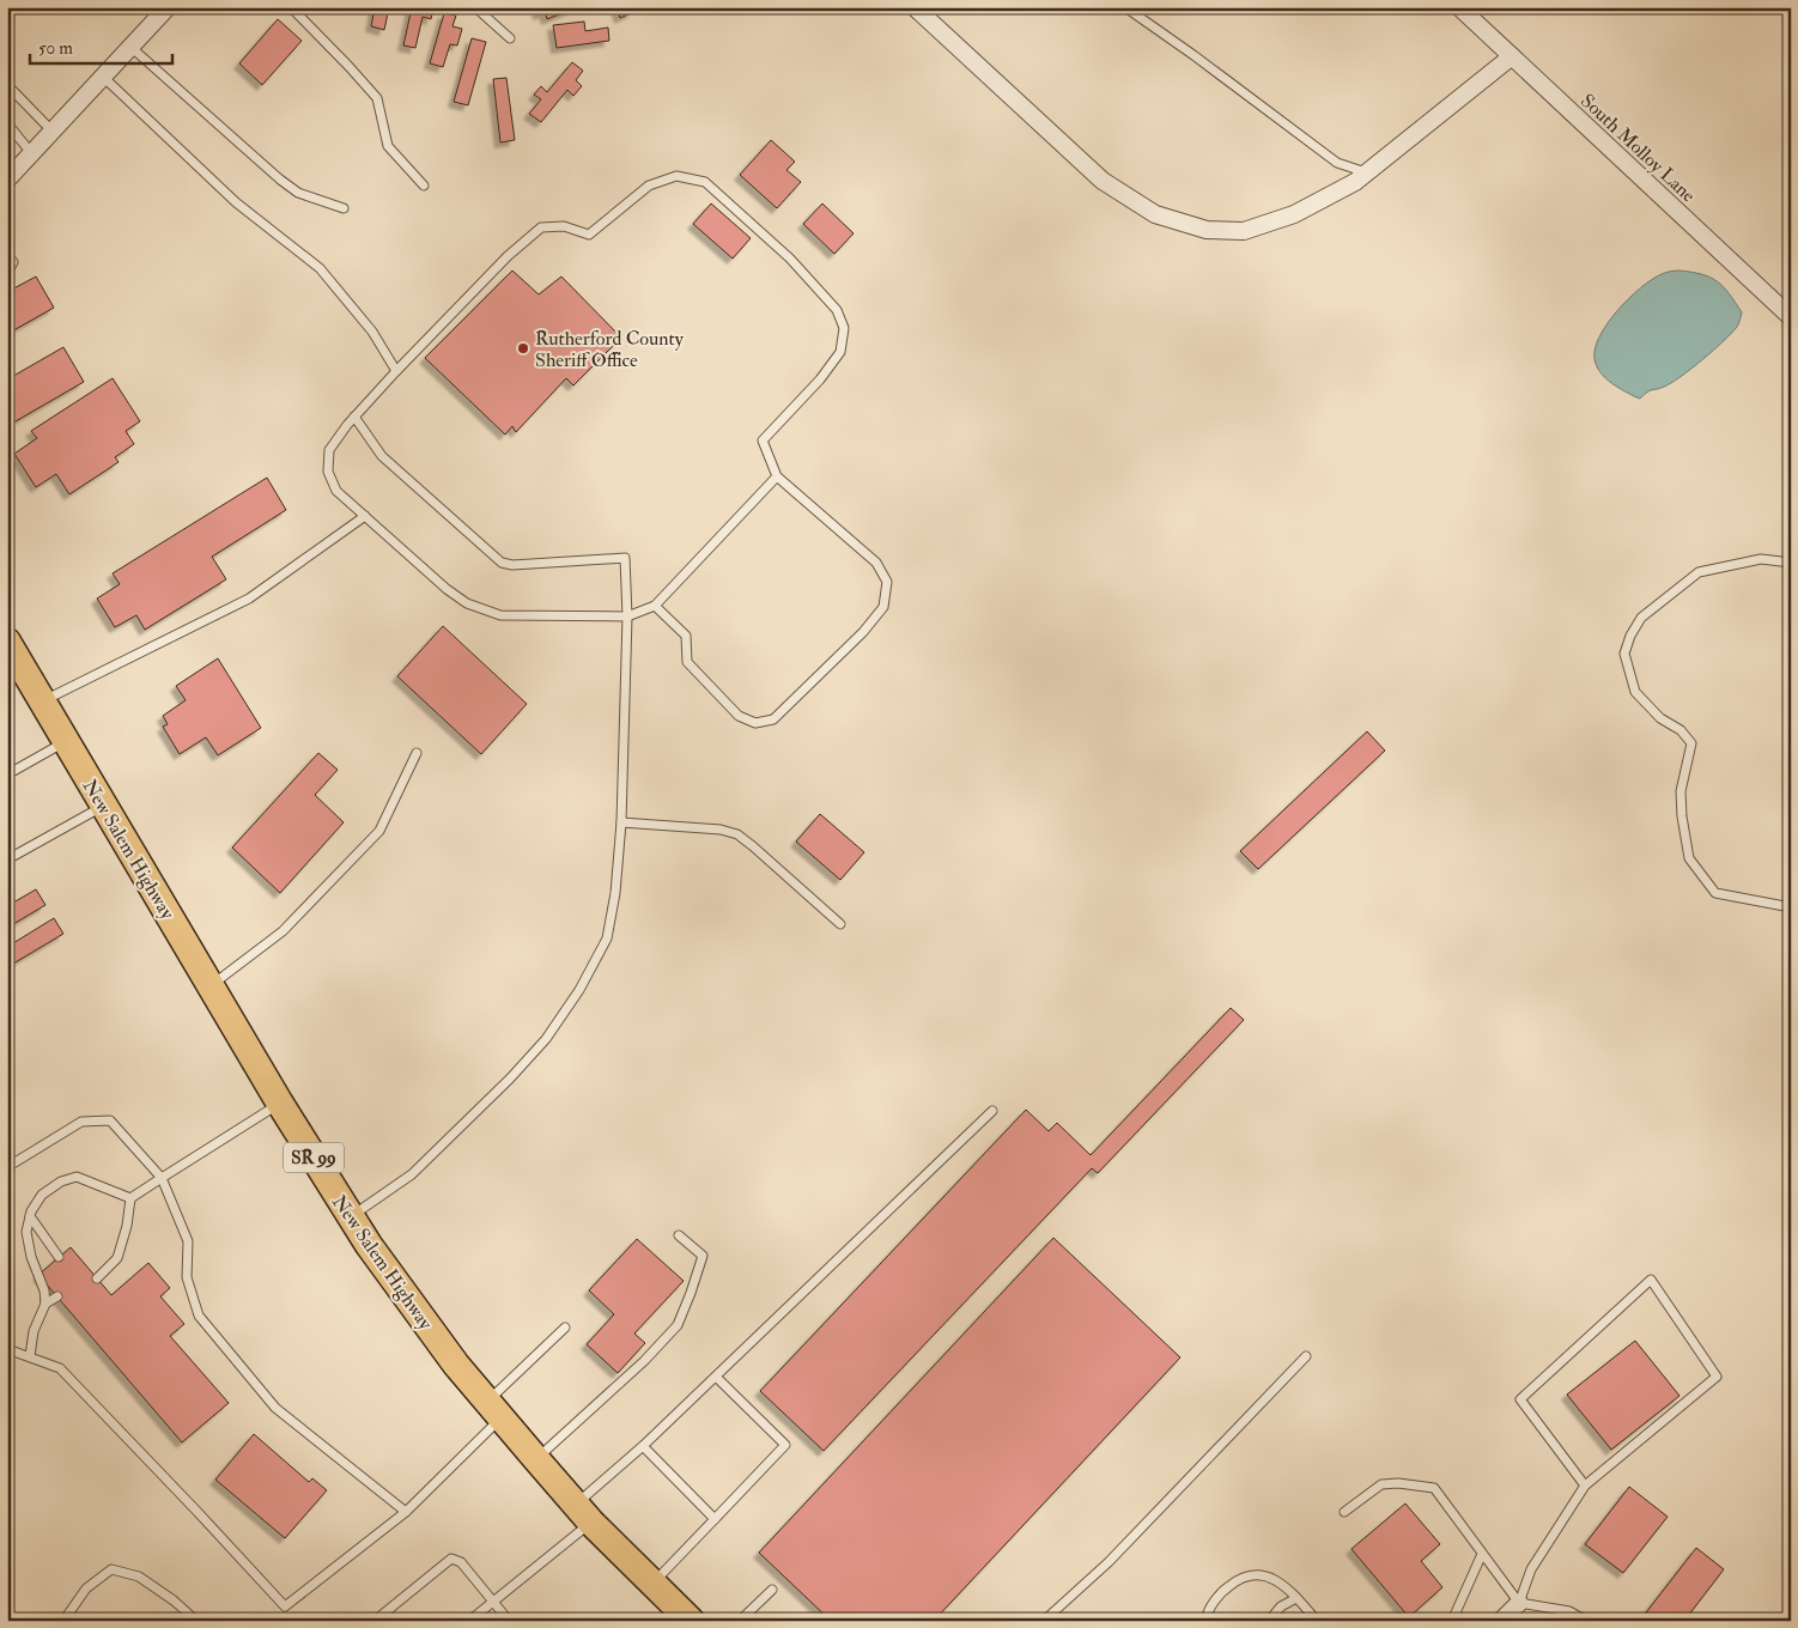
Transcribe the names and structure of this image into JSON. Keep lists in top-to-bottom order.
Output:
{
  "streets": {
    "main road": ["New Salem Highway", "SR 99"],
    "street": ["South Molloy Lane"]
  },
  "places": ["Rutherford County Sheriff Office"],
  "scale_bar": "50 m"
}
